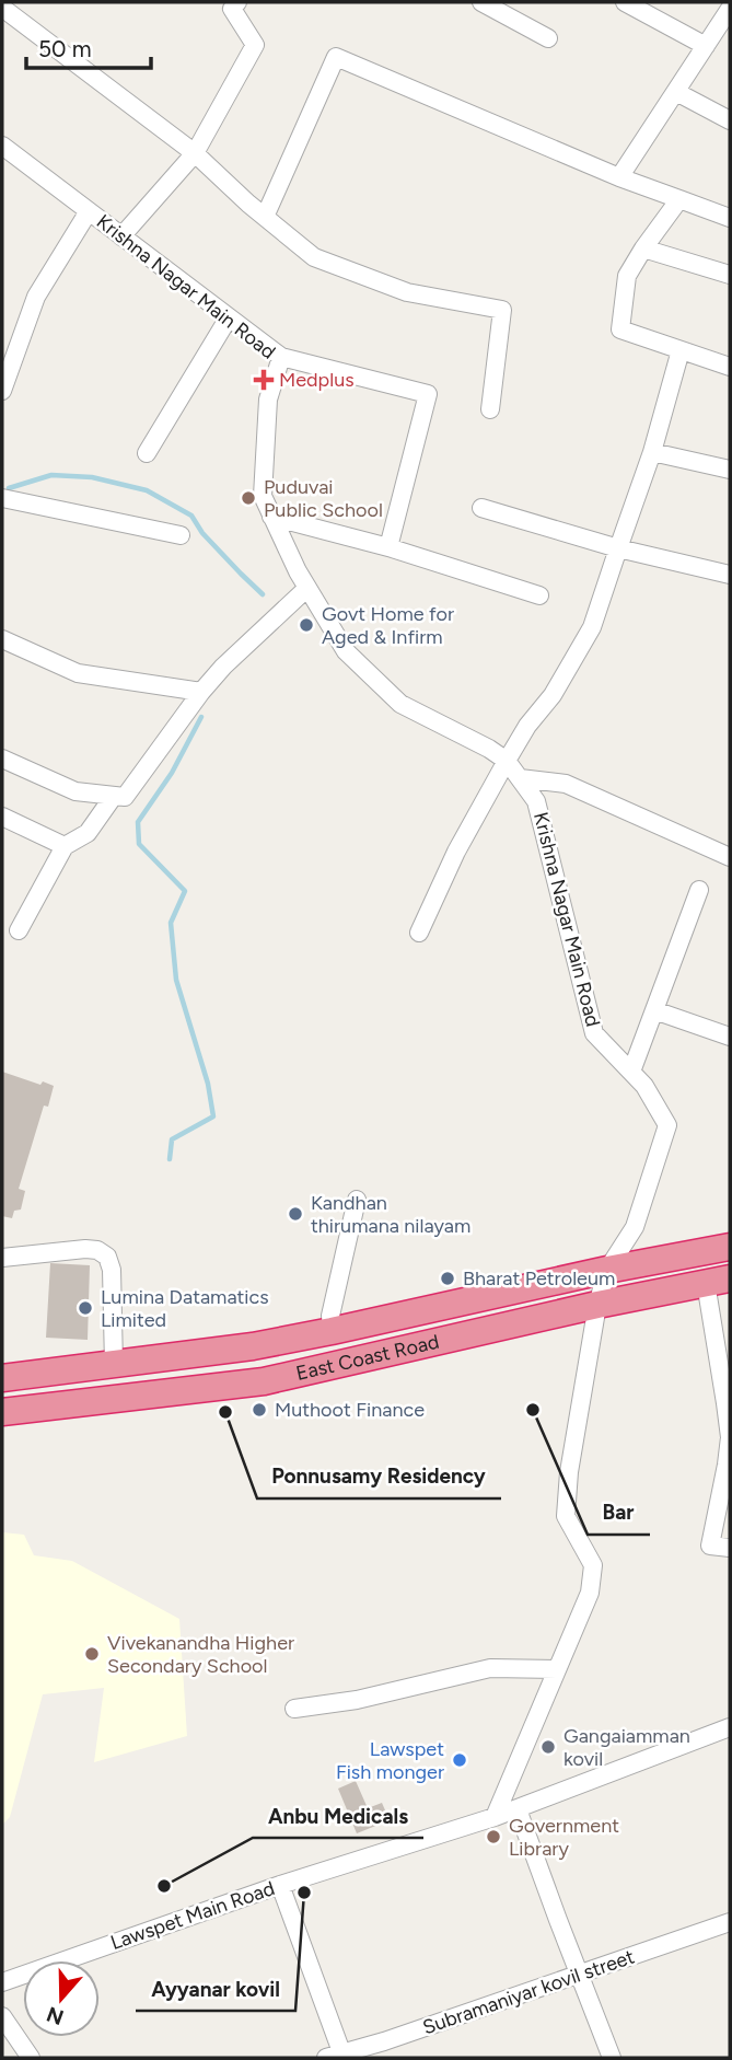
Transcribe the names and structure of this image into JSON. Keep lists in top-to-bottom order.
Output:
{
  "streets": {
    "highway": ["East Coast Road"],
    "street": ["Krishna Nagar Main Road", "Lawspet Main Road", "Subramaniyar kovil street"]
  },
  "crossings": [
    ["Krishna Nagar Main Road", "East Coast Road"]
  ],
  "places": {
    "health": ["Medplus"],
    "other": [
      "Puduvai Public School",
      "Govt Home for Aged & Infirm",
      "Kandhan thirumana nilayam",
      "Bharat Petroleum",
      "Lumina Datamatics Limited",
      "Muthoot Finance",
      "Bar",
      "Ponnusamy Residency",
      "Vivekanandha Higher Secondary School",
      "Gangaiamman kovil",
      "Lawspet Fish monger",
      "Government Library",
      "Anbu Medicals",
      "Ayyanar kovil"
    ]
  },
  "scale_bar": "50 m",
  "north": "bottom"
}
